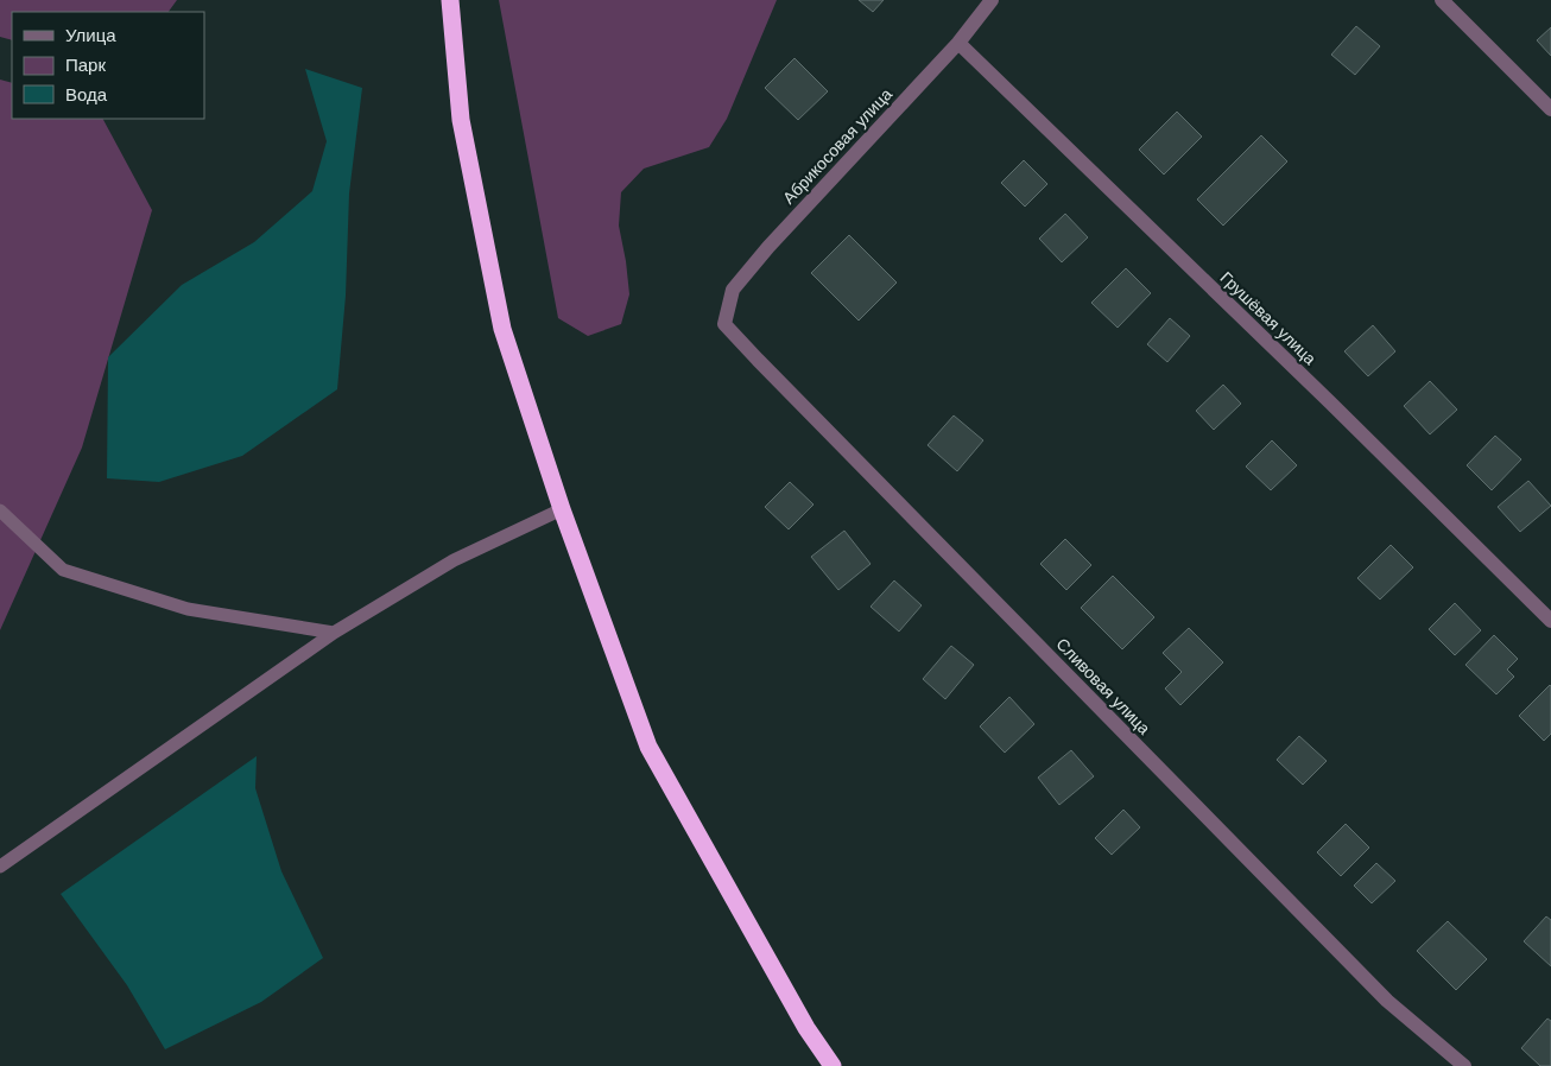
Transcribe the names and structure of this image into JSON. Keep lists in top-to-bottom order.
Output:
{
  "streets": {
    "street": ["Абрикосовая улица", "Грушёвая улица", "Сливовая улица"]
  },
  "crossings": [
    ["Абрикосовая улица", "Грушёвая улица"],
    ["Абрикосовая улица", "Сливовая улица"]
  ],
  "legend": ["Улица", "Парк", "Вода"]
}
